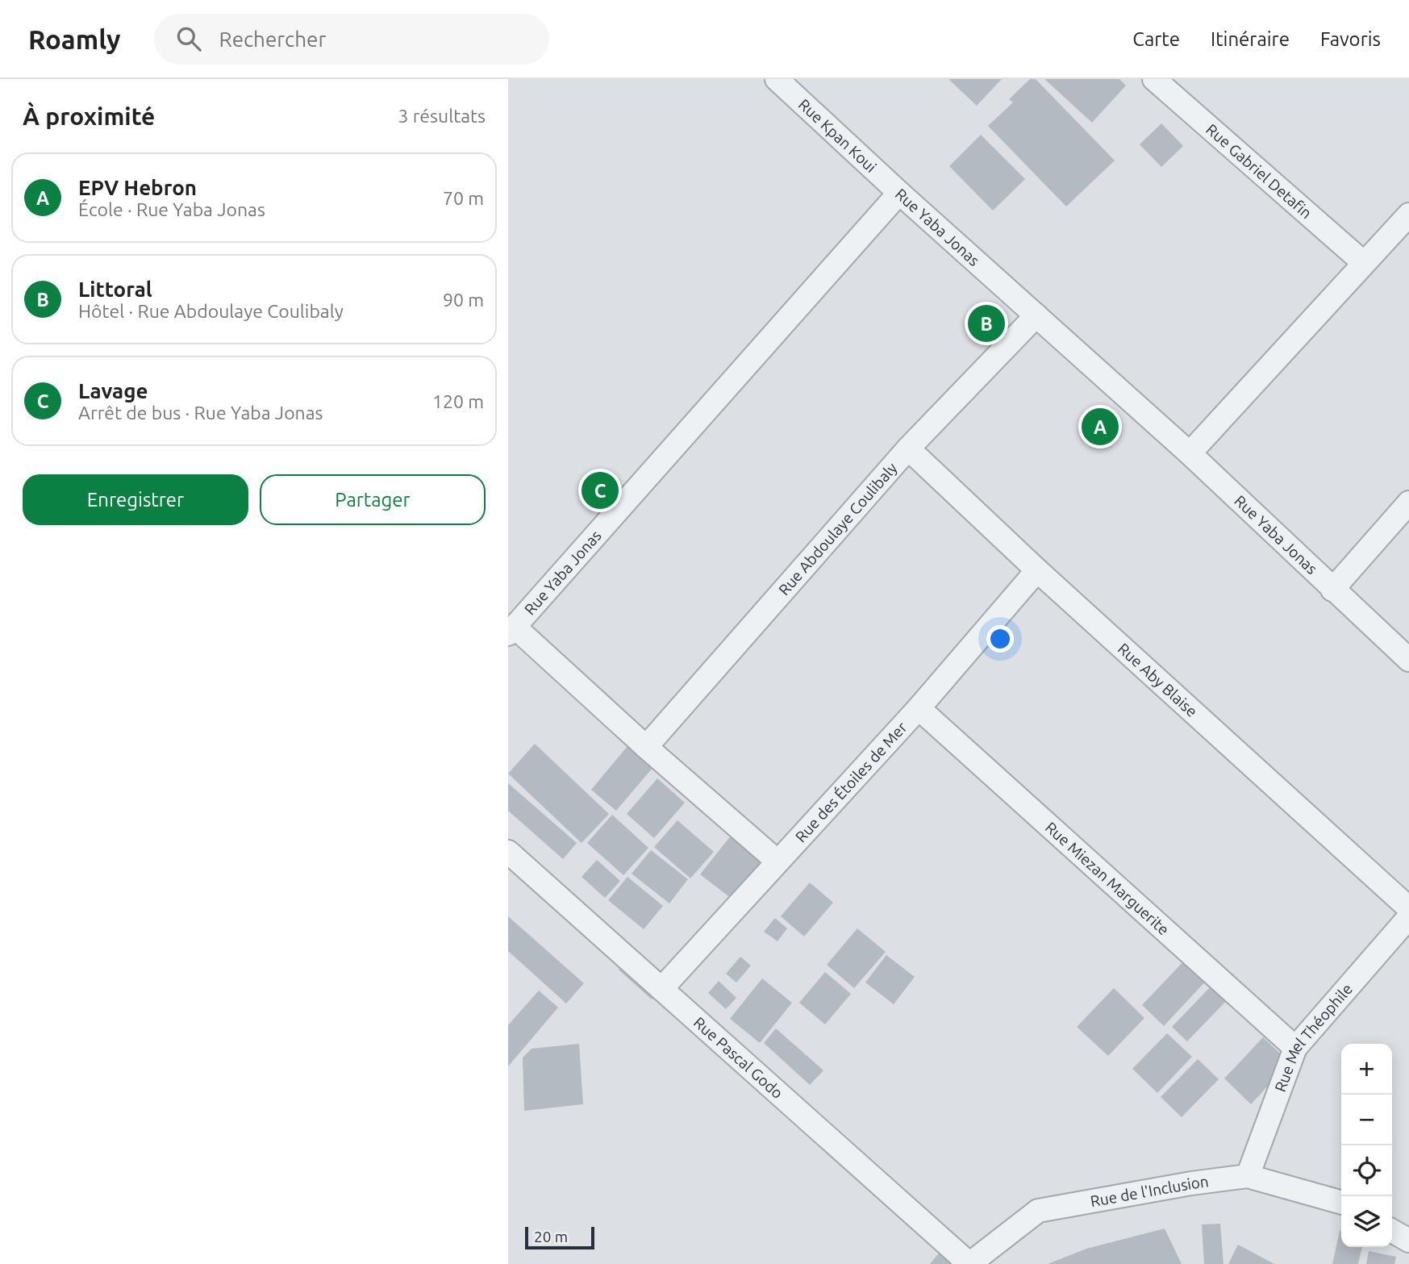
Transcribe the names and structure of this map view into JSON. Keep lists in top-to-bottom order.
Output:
{
  "streets": {
    "street": [
      "Rue Kpan Koui",
      "Rue Gabriel Detafin",
      "Rue Yaba Jonas",
      "Rue Abdoulaye Coulibaly",
      "Rue Aby Blaise",
      "Rue des Étoiles de Mer",
      "Rue Miezan Marguerite",
      "Rue Mel Théophile",
      "Rue Pascal Godo",
      "Rue de l'Inclusion"
    ]
  },
  "crossings": [
    ["Rue Kpan Koui", "Rue Yaba Jonas"],
    ["Rue Yaba Jonas", "Rue Abdoulaye Coulibaly"],
    ["Rue Abdoulaye Coulibaly", "Rue Aby Blaise"],
    ["Rue Aby Blaise", "Rue des Étoiles de Mer"],
    ["Rue des Étoiles de Mer", "Rue Miezan Marguerite"],
    ["Rue des Étoiles de Mer", "Rue Pascal Godo"],
    ["Rue Miezan Marguerite", "Rue Mel Théophile"],
    ["Rue Mel Théophile", "Rue de l'Inclusion"],
    ["Rue Pascal Godo", "Rue de l'Inclusion"]
  ],
  "scale_bar": "20 m",
  "page": {
    "header": "Roamly",
    "search": "Rechercher",
    "nav": ["Carte", "Itinéraire", "Favoris"],
    "heading": ["À proximité", "3 résultats"],
    "list": [
      {
        "mark": "A",
        "name": "EPV Hebron",
        "note": "École · Rue Yaba Jonas",
        "value": "70 m"
      },
      {
        "mark": "B",
        "name": "Littoral",
        "note": "Hôtel · Rue Abdoulaye Coulibaly",
        "value": "90 m"
      },
      {
        "mark": "C",
        "name": "Lavage",
        "note": "Arrêt de bus · Rue Yaba Jonas",
        "value": "120 m"
      }
    ],
    "pins": ["B", "A", "C"],
    "buttons": ["Enregistrer", "Partager"],
    "map_buttons": ["+", "−"],
    "scale": "20 m"
  }
}
